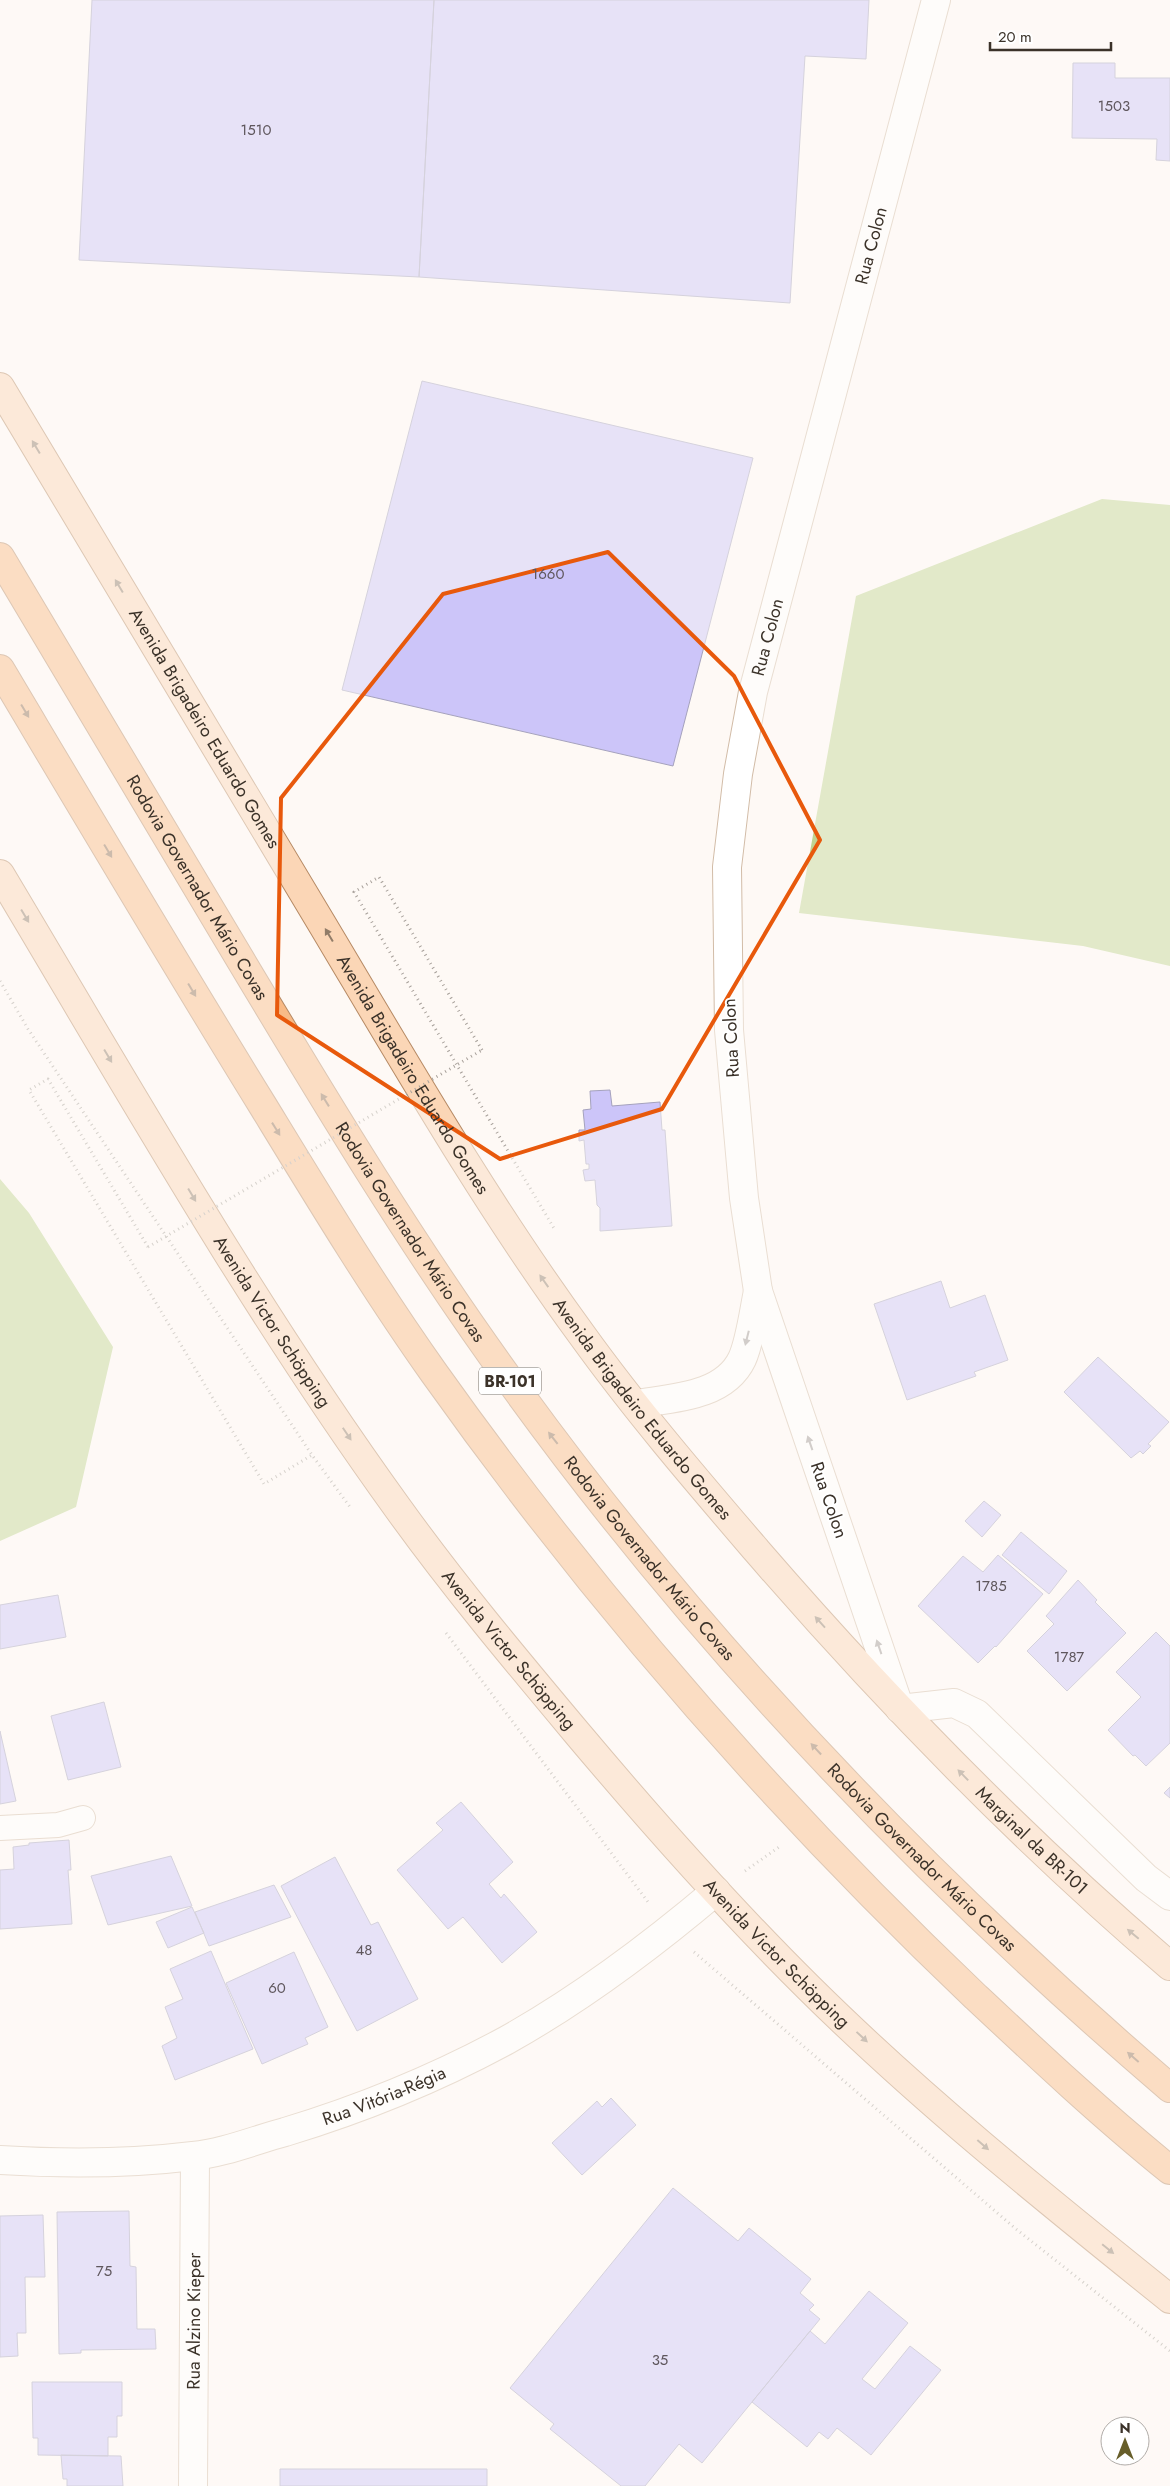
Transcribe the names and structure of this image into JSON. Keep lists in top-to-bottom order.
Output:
{
  "streets": {
    "highway": ["Rodovia Governador Mário Covas", "BR-101"],
    "main road": ["Avenida Brigadeiro Eduardo Gomes", "Avenida Victor Schöpping", "Marginal da BR-101"],
    "street": ["Rua Colon", "Rua Vitória-Régia", "Rua Alzino Kieper"]
  },
  "crossings": [
    ["Rua Colon", "Avenida Brigadeiro Eduardo Gomes"],
    ["Rua Colon", "Marginal da BR-101"],
    ["Avenida Brigadeiro Eduardo Gomes", "Marginal da BR-101"],
    ["Avenida Victor Schöpping", "Rua Vitória-Régia"],
    ["Rua Vitória-Régia", "Rua Alzino Kieper"]
  ],
  "one_way": ["Avenida Brigadeiro Eduardo Gomes", "Avenida Victor Schöpping", "Marginal da BR-101"],
  "house_numbers": [
    "1503",
    "1510",
    "1660",
    "1785",
    "1787",
    "48",
    "60",
    "75",
    "35"
  ],
  "scale_bar": "20 m",
  "north": "top"
}
